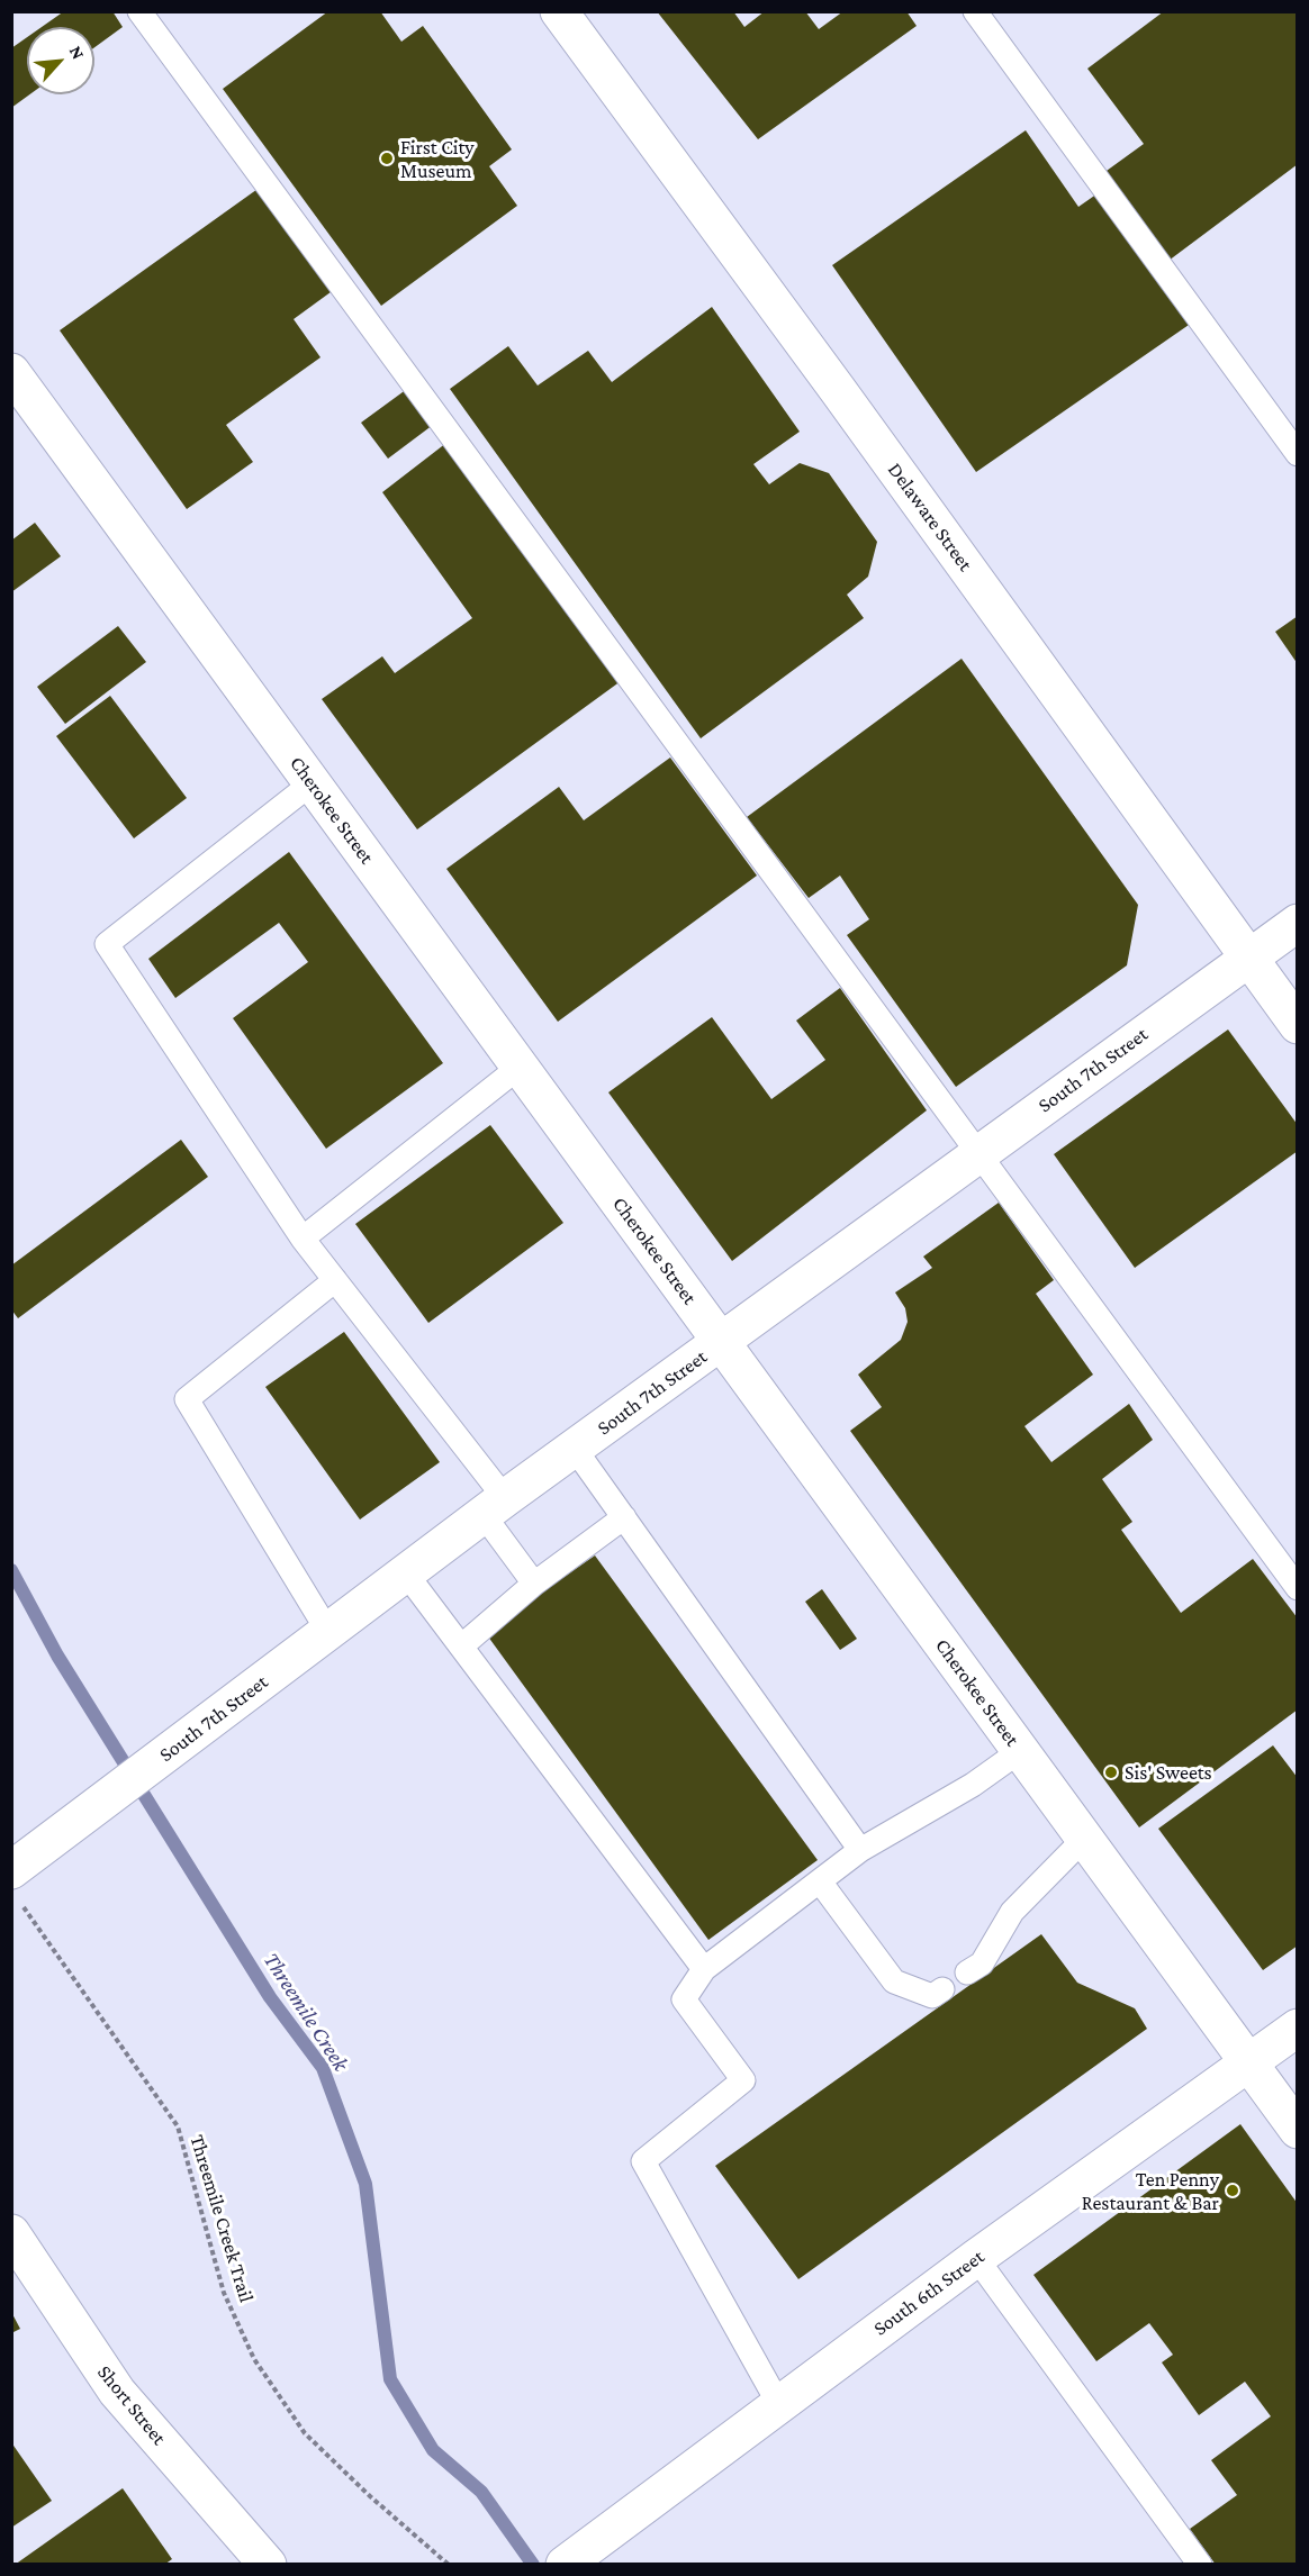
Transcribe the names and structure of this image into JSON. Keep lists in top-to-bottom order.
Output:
{
  "streets": {
    "street": [
      "Delaware Street",
      "Cherokee Street",
      "South 7th Street",
      "South 6th Street",
      "Short Street"
    ],
    "path": ["Threemile Creek Trail"]
  },
  "crossings": [
    ["Delaware Street", "South 7th Street"],
    ["Cherokee Street", "South 7th Street"],
    ["Cherokee Street", "South 6th Street"],
    ["South 7th Street", "Threemile Creek Trail"]
  ],
  "water": ["Threemile Creek"],
  "places": ["First City Museum", "Sis' Sweets", "Ten Penny Restaurant & Bar"],
  "north": "top right"
}
